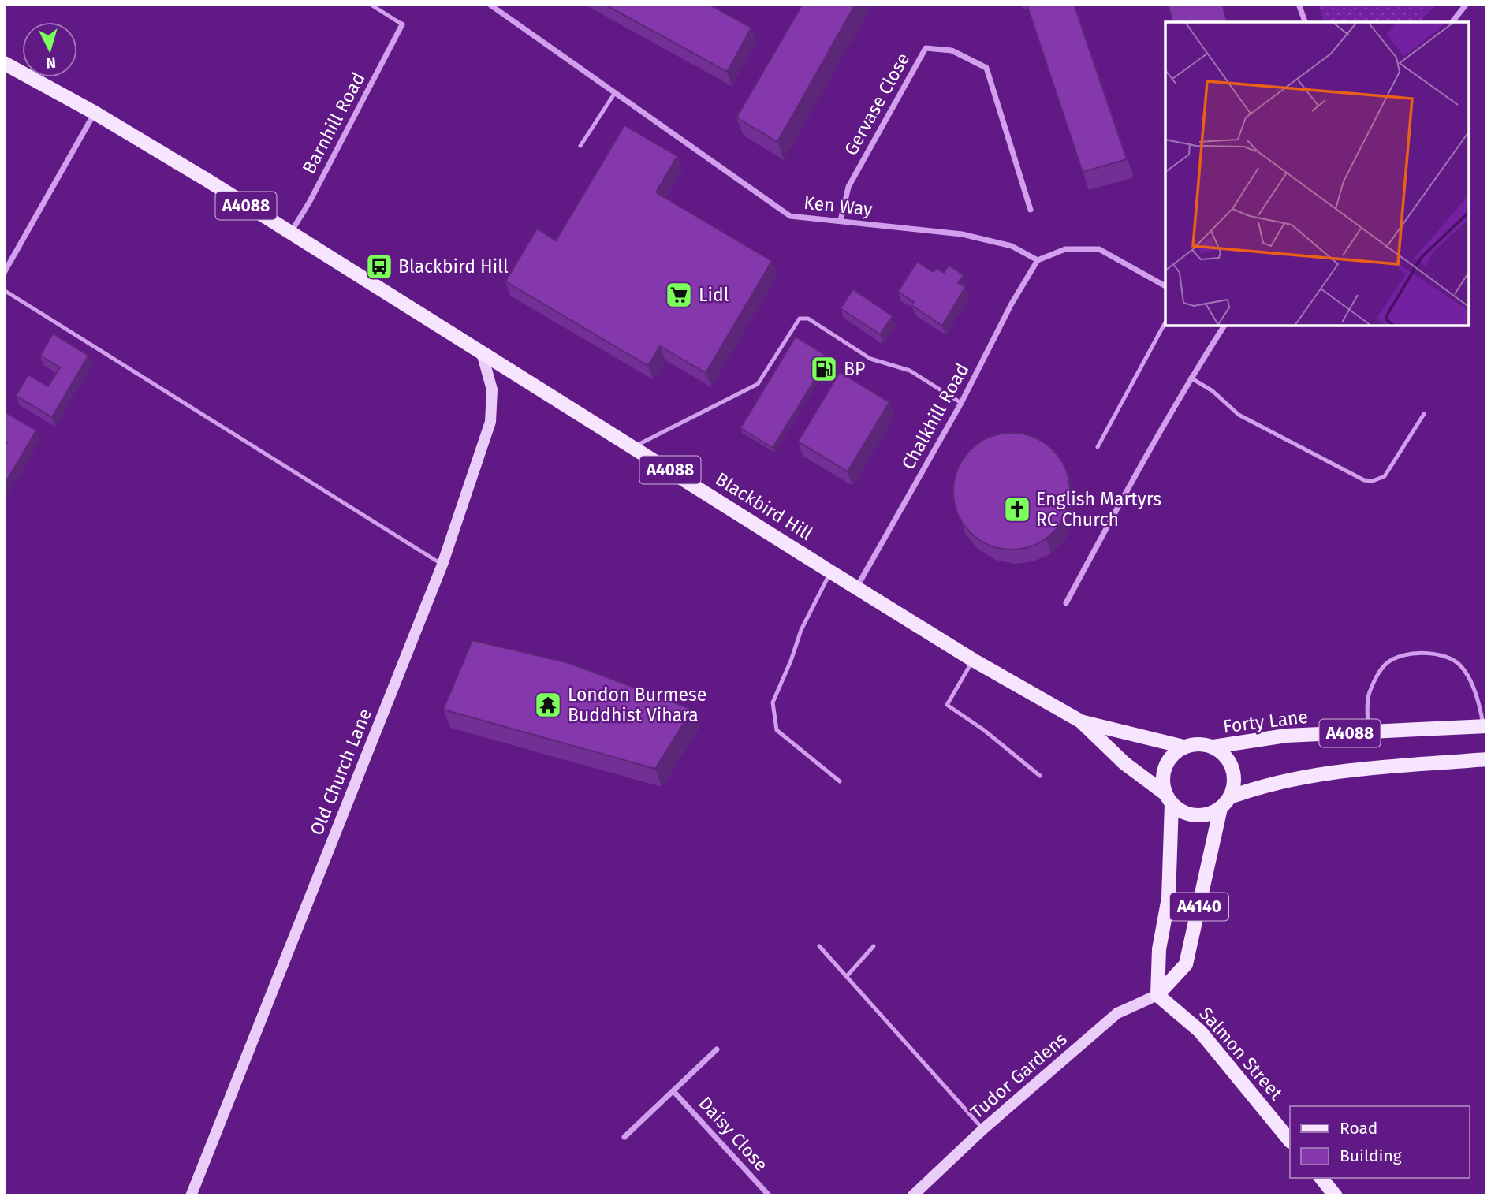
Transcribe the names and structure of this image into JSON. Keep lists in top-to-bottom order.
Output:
{
  "streets": {
    "main road": [
      "A4088",
      "Blackbird Hill",
      "Forty Lane",
      "Old Church Lane",
      "A4140",
      "Salmon Street",
      "Tudor Gardens"
    ],
    "street": [
      "Gervase Close",
      "Barnhill Road",
      "Ken Way",
      "Chalkhill Road",
      "Daisy Close"
    ]
  },
  "crossings": [
    ["Gervase Close", "Ken Way"],
    ["Barnhill Road", "Blackbird Hill"],
    ["A4088", "Blackbird Hill"],
    ["A4088", "Forty Lane"],
    ["A4088", "A4140"],
    ["Ken Way", "Chalkhill Road"],
    ["Chalkhill Road", "Blackbird Hill"],
    ["Blackbird Hill", "Forty Lane"],
    ["Blackbird Hill", "Old Church Lane"],
    ["Blackbird Hill", "A4140"],
    ["Forty Lane", "A4140"],
    ["A4140", "Salmon Street"],
    ["A4140", "Tudor Gardens"],
    ["Salmon Street", "Tudor Gardens"]
  ],
  "places": {
    "bus stop": ["Blackbird Hill"],
    "supermarket": ["Lidl"],
    "fuel station": ["BP"],
    "church": ["English Martyrs RC Church"],
    "temple": ["London Burmese Buddhist Vihara"]
  },
  "legend": ["Road", "Building"],
  "north": "bottom"
}
